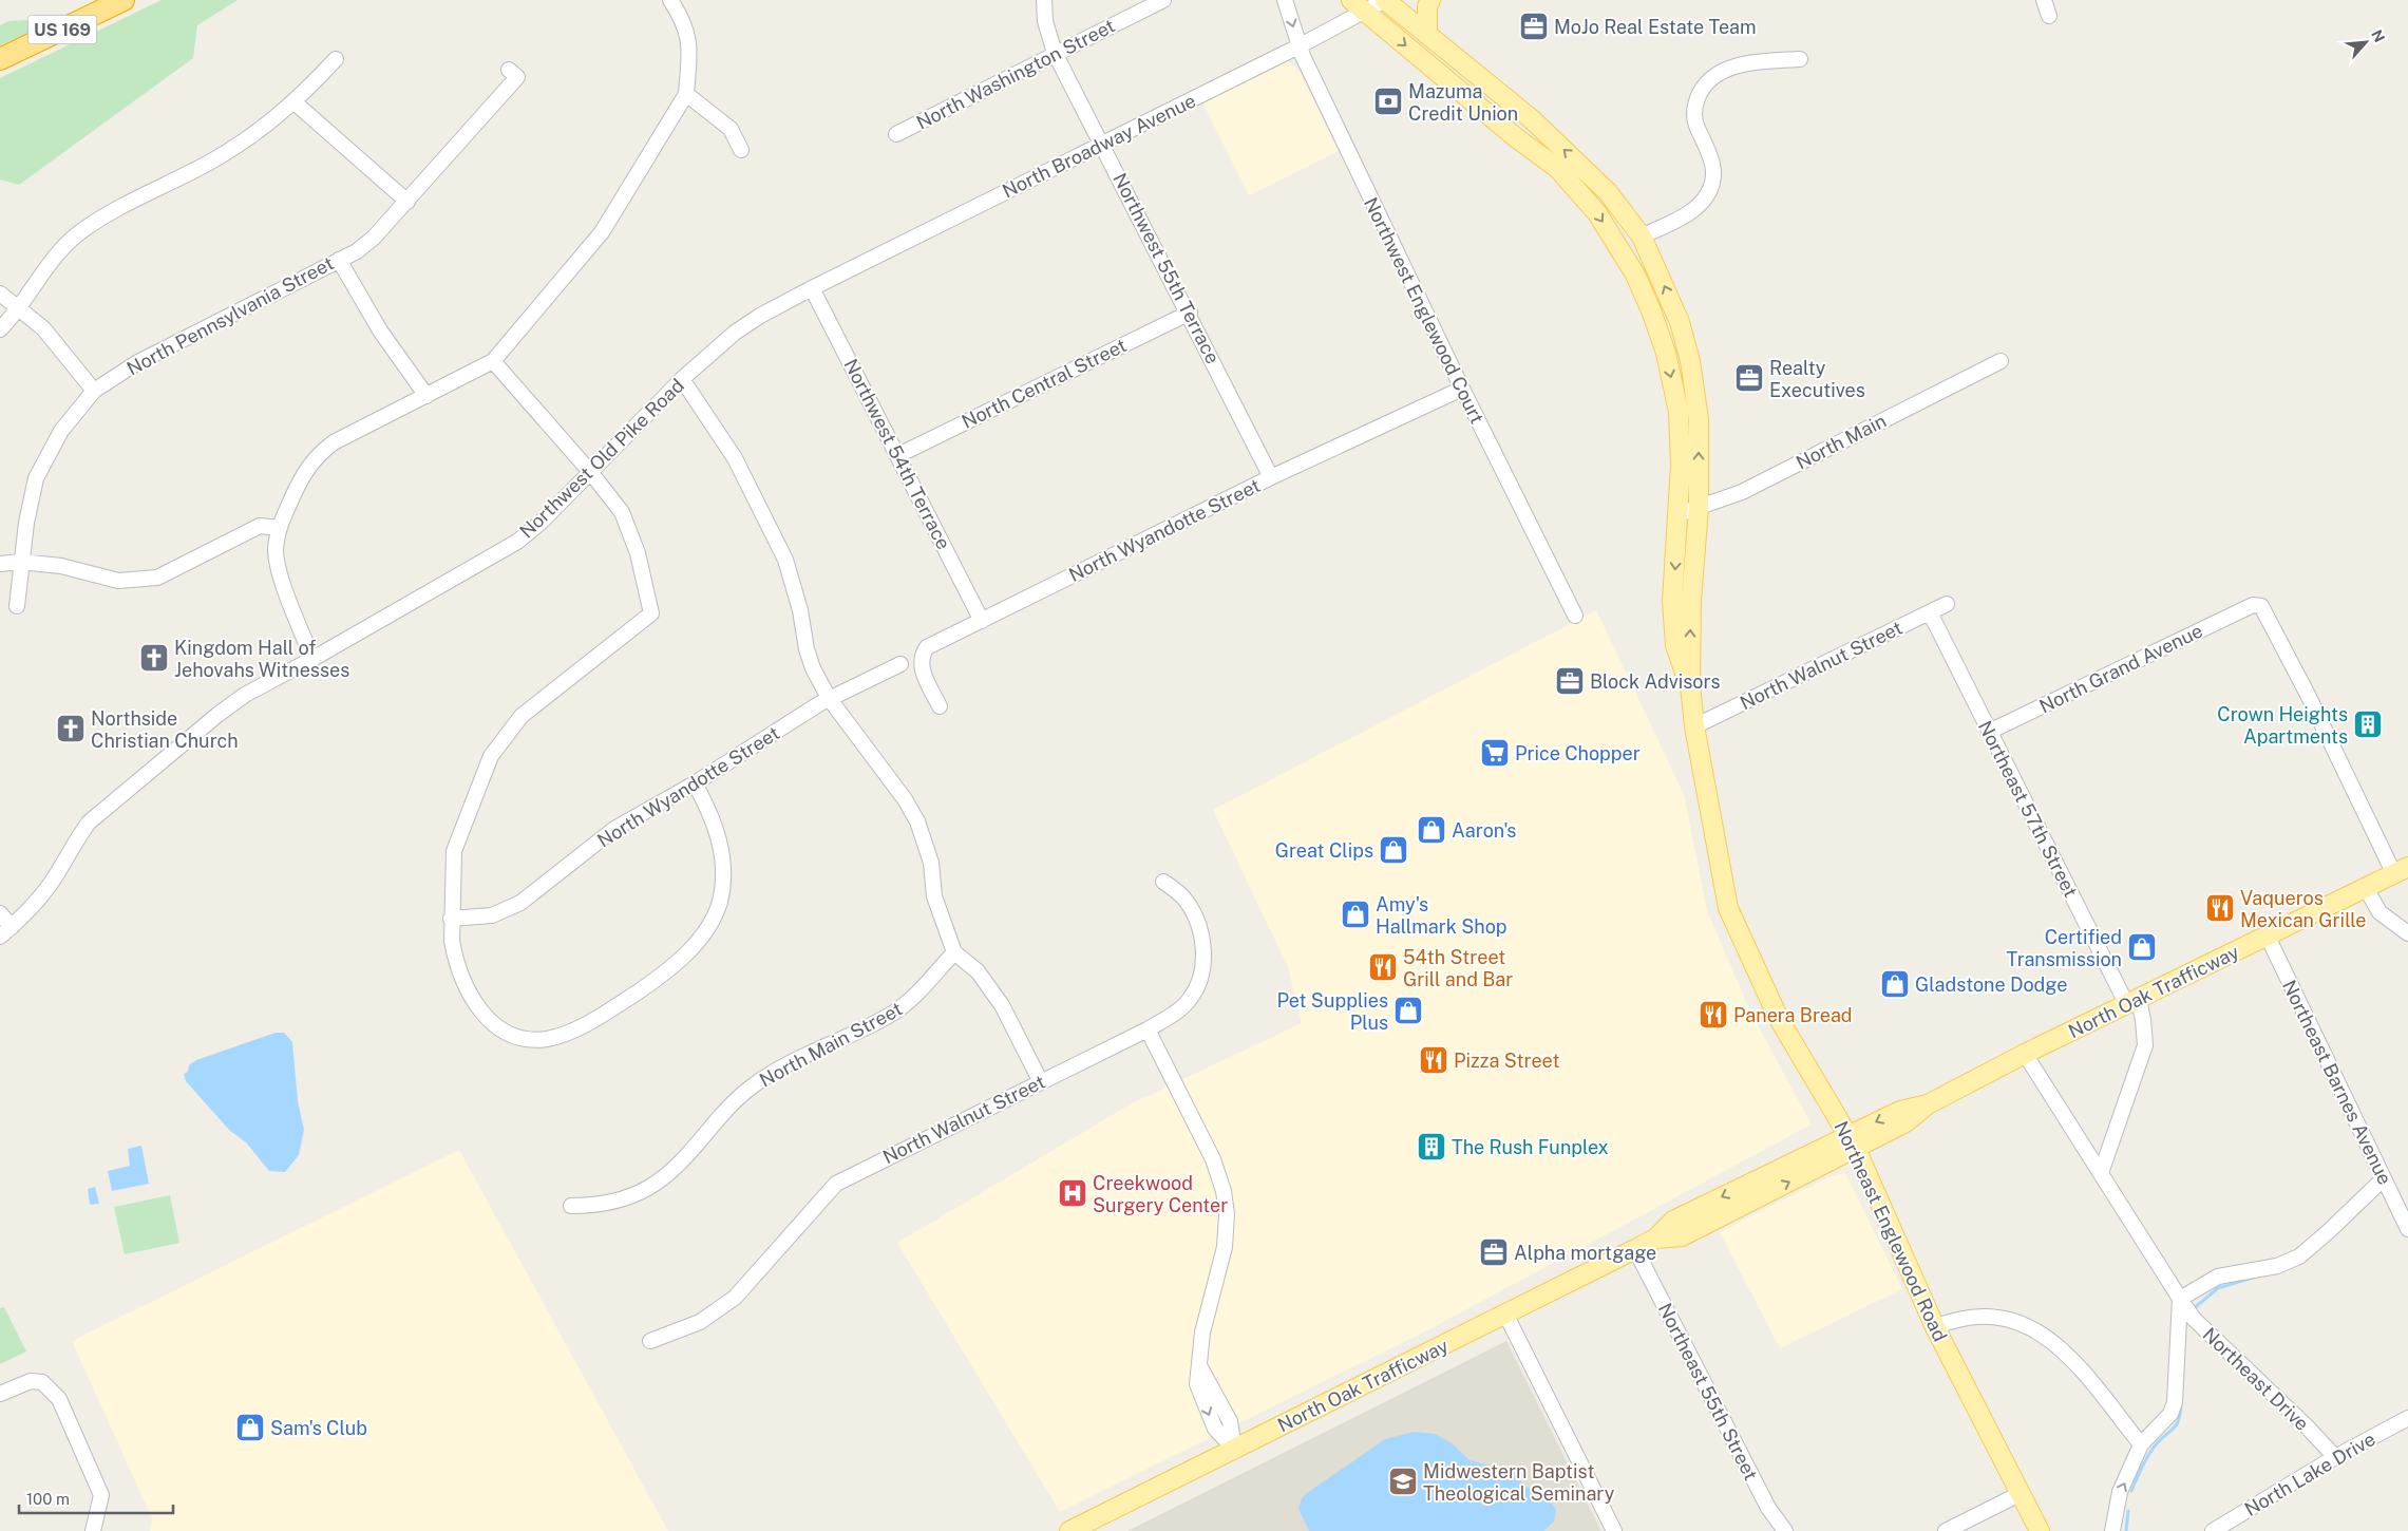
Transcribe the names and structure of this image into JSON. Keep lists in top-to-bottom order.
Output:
{
  "streets": {
    "highway": ["US 169"],
    "main road": ["North Oak Trafficway", "Northeast Englewood Road"],
    "street": [
      "North Washington Street",
      "North Broadway Avenue",
      "Northwest 55th Terrace",
      "Northwest Englewood Court",
      "North Pennsylvania Street",
      "North Central Street",
      "North Main",
      "Northwest 54th Terrace",
      "Northwest Old Pike Road",
      "North Wyandotte Street",
      "North Walnut Street",
      "North Grand Avenue",
      "Northeast 57th Street",
      "North Main Street",
      "Northeast Barnes Avenue",
      "Northeast Drive",
      "Northeast 55th Street",
      "North Lake Drive"
    ]
  },
  "crossings": [
    ["North Washington Street", "Northwest 55th Terrace"],
    ["North Broadway Avenue", "Northwest 55th Terrace"],
    ["North Broadway Avenue", "Northwest Englewood Court"],
    ["North Broadway Avenue", "Northwest 54th Terrace"],
    ["North Broadway Avenue", "Northwest Old Pike Road"],
    ["North Broadway Avenue", "Northeast Englewood Road"],
    ["Northwest 55th Terrace", "North Central Street"],
    ["Northwest 55th Terrace", "North Wyandotte Street"],
    ["Northwest Englewood Court", "North Wyandotte Street"],
    ["North Central Street", "Northwest 54th Terrace"],
    ["North Main", "Northeast Englewood Road"],
    ["Northwest 54th Terrace", "Northwest Old Pike Road"],
    ["Northwest 54th Terrace", "North Wyandotte Street"],
    ["North Walnut Street", "Northeast 57th Street"],
    ["North Walnut Street", "Northeast Englewood Road"],
    ["North Grand Avenue", "Northeast 57th Street"],
    ["North Grand Avenue", "North Oak Trafficway"],
    ["Northeast 57th Street", "North Oak Trafficway"],
    ["Northeast 57th Street", "Northeast Drive"],
    ["North Oak Trafficway", "Northeast Barnes Avenue"],
    ["North Oak Trafficway", "Northeast Englewood Road"],
    ["North Oak Trafficway", "Northeast Drive"],
    ["North Oak Trafficway", "Northeast 55th Street"],
    ["Northeast Drive", "North Lake Drive"]
  ],
  "places": {
    "office": [
      "MoJo Real Estate Team",
      "Realty Executives",
      "Block Advisors",
      "Alpha mortgage"
    ],
    "bank": ["Mazuma Credit Union"],
    "church": ["Kingdom Hall of Jehovahs Witnesses", "Northside Christian Church"],
    "building": ["Crown Heights Apartments", "The Rush Funplex"],
    "supermarket": ["Price Chopper"],
    "shop": [
      "Aaron's",
      "Great Clips",
      "Amy's Hallmark Shop",
      "Certified Transmission",
      "Gladstone Dodge",
      "Pet Supplies Plus",
      "Sam's Club"
    ],
    "restaurant": [
      "Vaqueros Mexican Grille",
      "54th Street Grill and Bar",
      "Panera Bread",
      "Pizza Street"
    ],
    "hospital": ["Creekwood Surgery Center"],
    "school or university": ["Midwestern Baptist Theological Seminary"]
  },
  "scale_bar": "100 m",
  "north": "top right"
}
